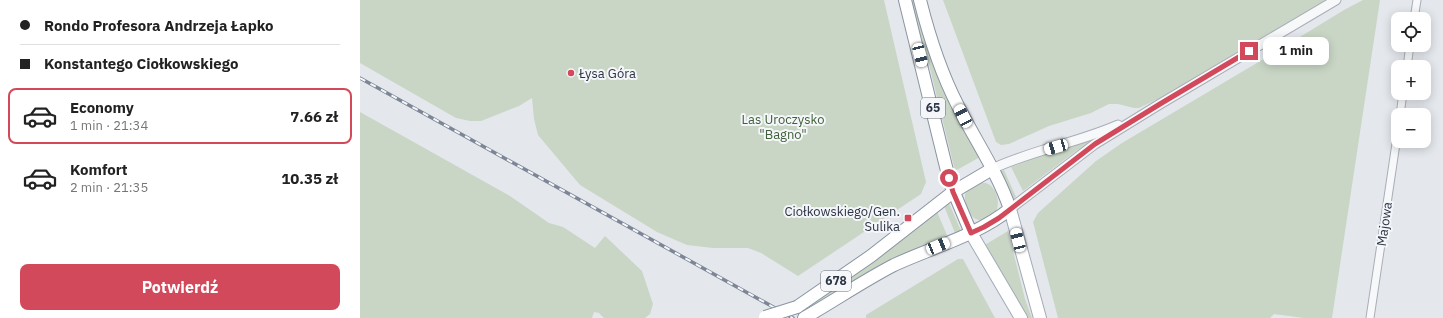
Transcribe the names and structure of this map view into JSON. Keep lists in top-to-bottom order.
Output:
{
  "streets": {
    "main road": ["65", "678"],
    "street": ["Majowa"]
  },
  "crossings": [
    ["65", "678"]
  ],
  "parks": ["Las Uroczysko \"Bagno\""],
  "places": {
    "other": ["Łysa Góra"],
    "transit": ["Ciołkowskiego/Gen. Sulika"]
  },
  "page": {
    "banner": ["Rondo Profesora Andrzeja Łapko", "Konstantego Ciołkowskiego"],
    "map_buttons": ["+", "−"],
    "bubble": "1 min",
    "list": [
      {
        "name": "Economy",
        "note": "1 min · 21:34",
        "value": "7.66 zł"
      },
      {
        "name": "Komfort",
        "note": "2 min · 21:35",
        "value": "10.35 zł"
      }
    ],
    "buttons": "Potwierdź"
  }
}
